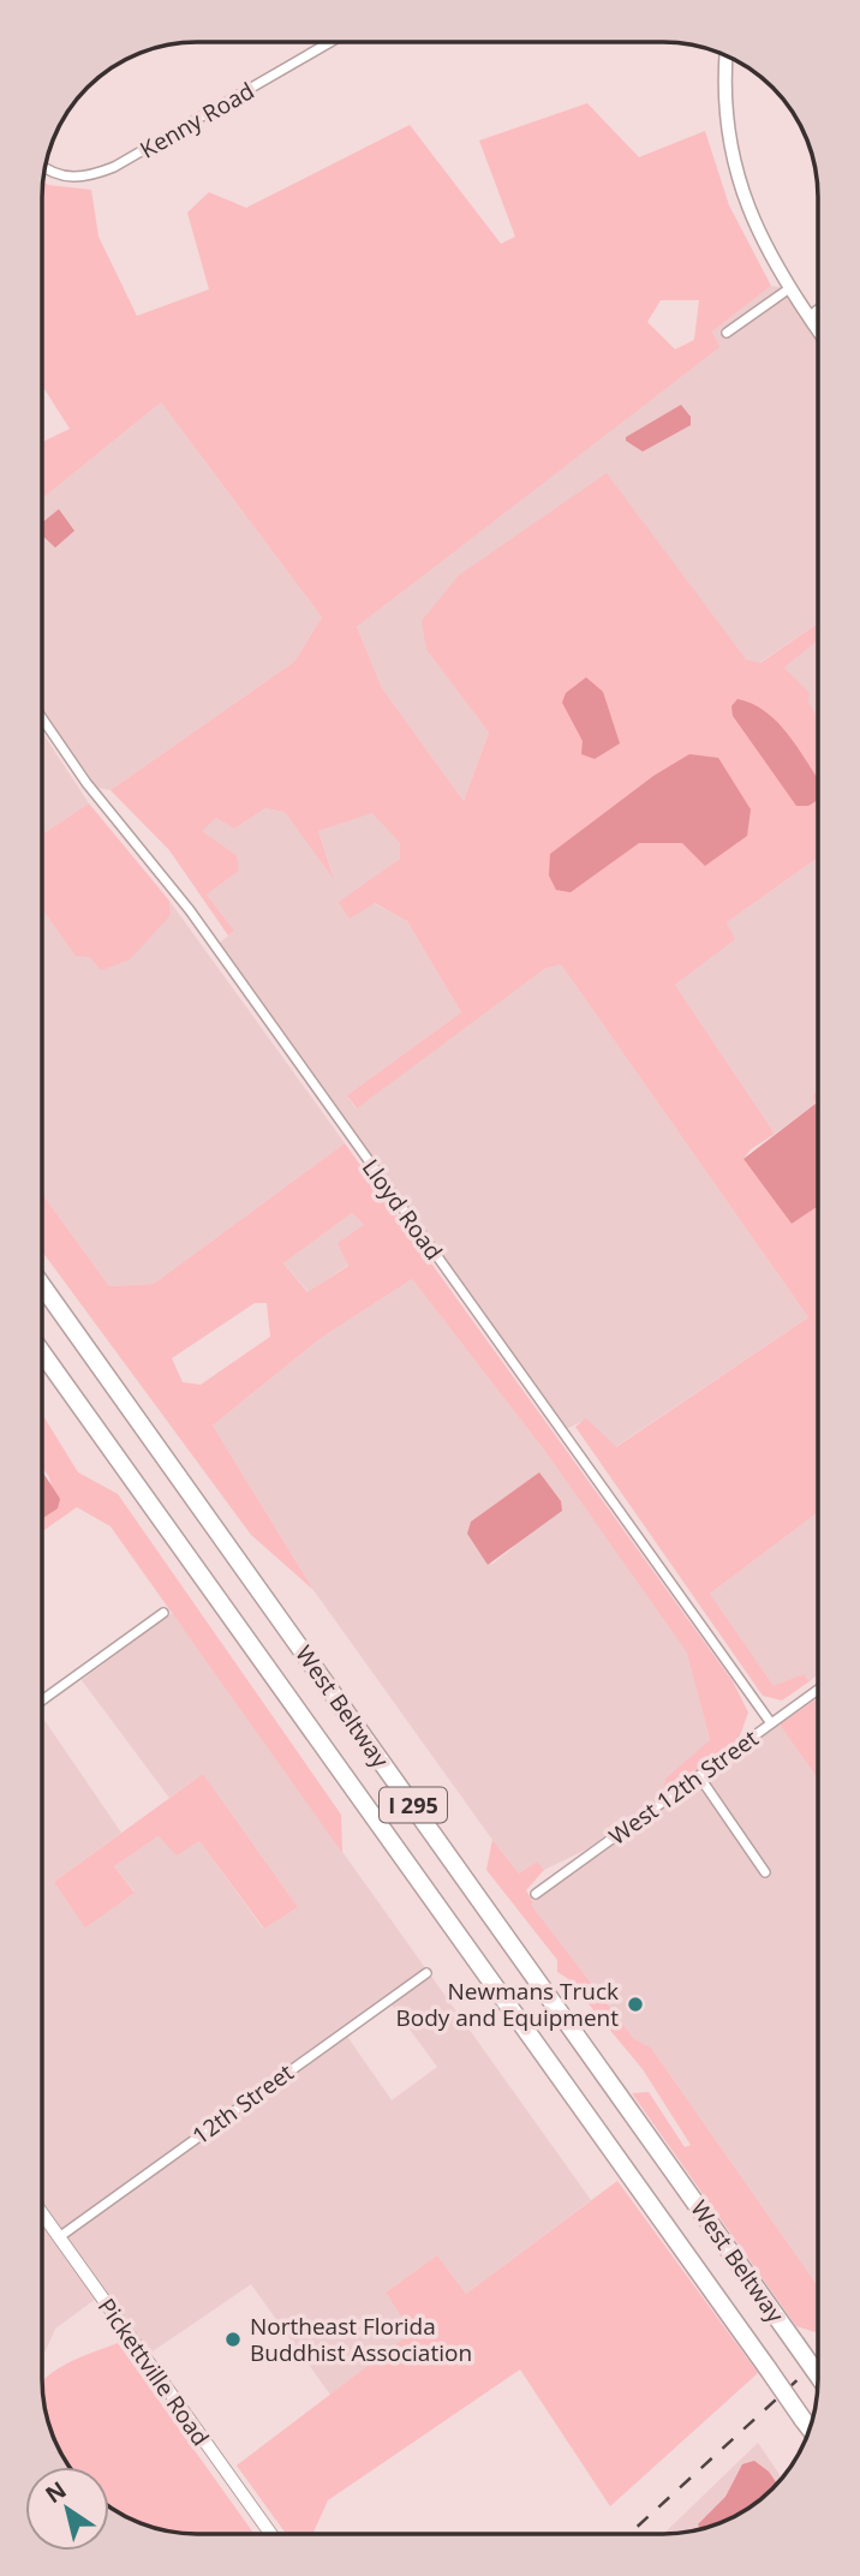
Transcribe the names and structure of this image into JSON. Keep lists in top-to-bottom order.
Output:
{
  "streets": {
    "highway": ["West Beltway", "I 295"],
    "street": [
      "Kenny Road",
      "Lloyd Road",
      "West 12th Street",
      "12th Street",
      "Pickettville Road"
    ]
  },
  "crossings": [
    ["Lloyd Road", "West 12th Street"],
    ["12th Street", "Pickettville Road"]
  ],
  "places": ["Newmans Truck Body and Equipment", "Northeast Florida Buddhist Association"],
  "north": "top left"
}
